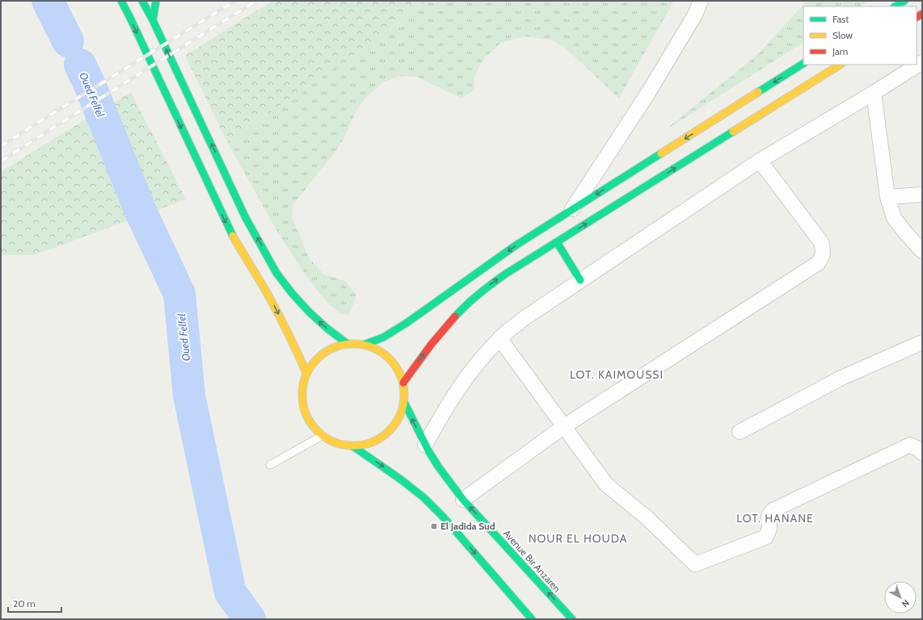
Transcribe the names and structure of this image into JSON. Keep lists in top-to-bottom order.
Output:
{
  "streets": {
    "main road": ["Avenue Bir Anzaren"]
  },
  "districts": ["LOT. KAIMOUSSI", "LOT. HANANE", "NOUR EL HOUDA"],
  "water": ["Oued Felfel"],
  "places": {
    "transit": ["El Jadida Sud"]
  },
  "legend": ["Fast", "Slow", "Jam"],
  "scale_bar": "20 m",
  "north": "bottom right"
}
